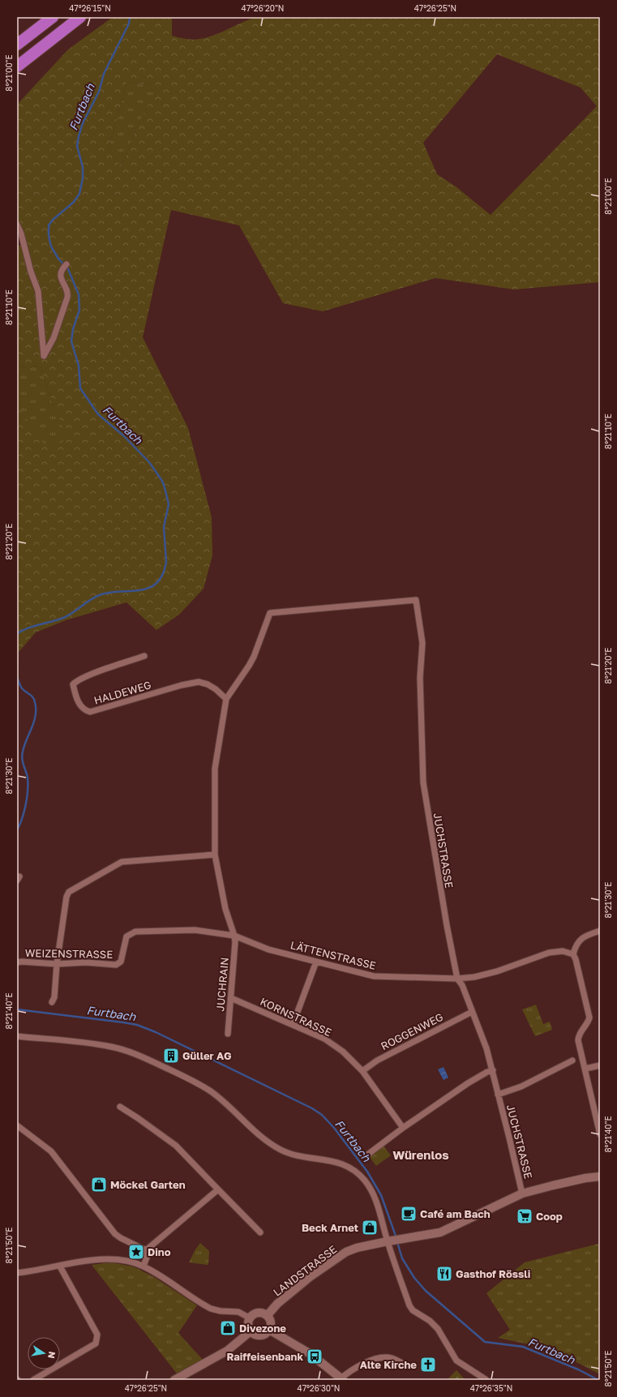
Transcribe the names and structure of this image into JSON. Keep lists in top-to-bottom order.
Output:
{
  "streets": {
    "main road": ["LANDSTRASSE"],
    "street": [
      "HALDEWEG",
      "JUCHSTRASSE",
      "WEIZENSTRASSE",
      "LÄTTENSTRASSE",
      "JUCHRAIN",
      "KORNSTRASSE",
      "ROGGENWEG"
    ]
  },
  "crossings": [
    ["HALDEWEG", "JUCHSTRASSE"],
    ["JUCHSTRASSE", "LÄTTENSTRASSE"],
    ["JUCHSTRASSE", "ROGGENWEG"],
    ["JUCHSTRASSE", "LANDSTRASSE"],
    ["WEIZENSTRASSE", "LÄTTENSTRASSE"],
    ["WEIZENSTRASSE", "JUCHRAIN"],
    ["LÄTTENSTRASSE", "JUCHRAIN"],
    ["JUCHRAIN", "KORNSTRASSE"],
    ["KORNSTRASSE", "ROGGENWEG"]
  ],
  "districts": ["Würenlos"],
  "water": ["Furtbach"],
  "places": {
    "building": ["Güller AG"],
    "shop": ["Möckel Garten", "Beck Arnet", "Divezone"],
    "cafe": ["Café am Bach"],
    "supermarket": ["Coop"],
    "place": ["Dino"],
    "restaurant": ["Gasthof Rössli"],
    "bus stop": ["Raiffeisenbank"],
    "church": ["Alte Kirche"]
  },
  "north": "right",
  "coordinates": [
    "47°26'15\"N",
    "47°26'20\"N",
    "47°26'25\"N",
    "8°21'00\"E",
    "8°21'10\"E",
    "8°21'20\"E",
    "8°21'30\"E",
    "8°21'40\"E",
    "8°21'50\"E",
    "47°26'30\"N",
    "47°26'35\"N"
  ]
}
